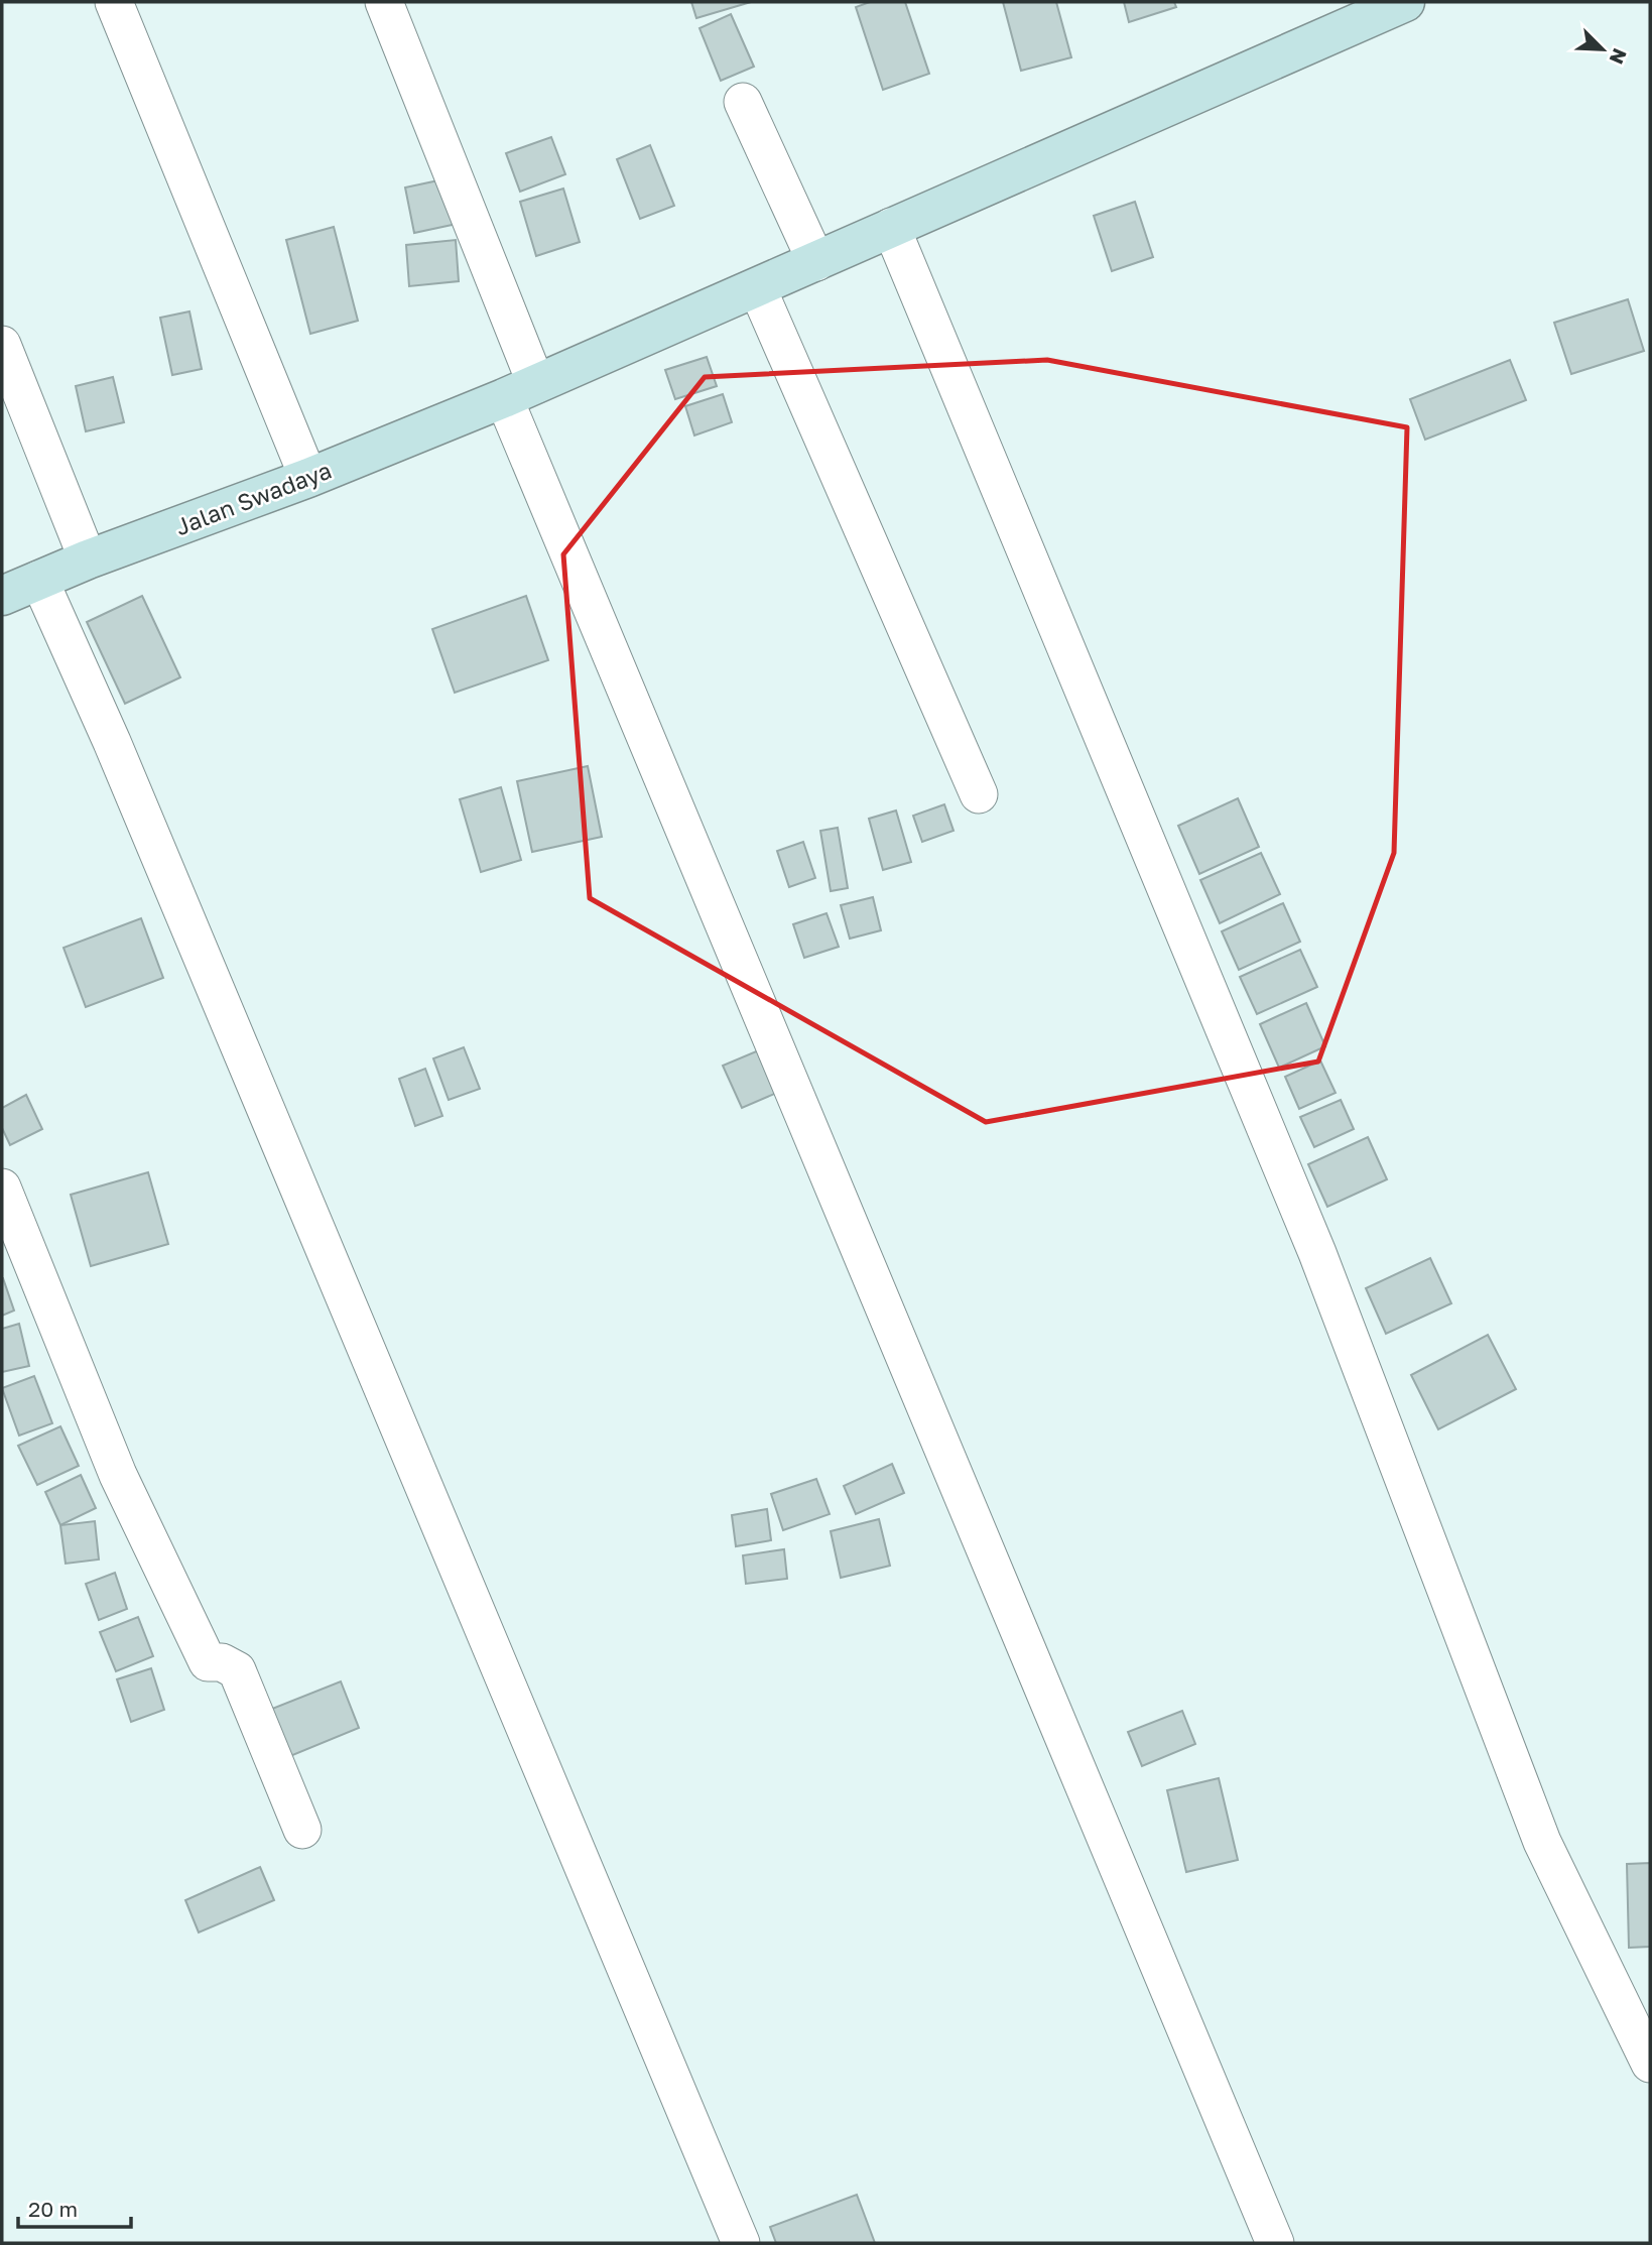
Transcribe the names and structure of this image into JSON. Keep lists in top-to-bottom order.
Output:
{
  "streets": {
    "street": ["Jalan Swadaya"]
  },
  "scale_bar": "20 m",
  "north": "bottom right"
}
